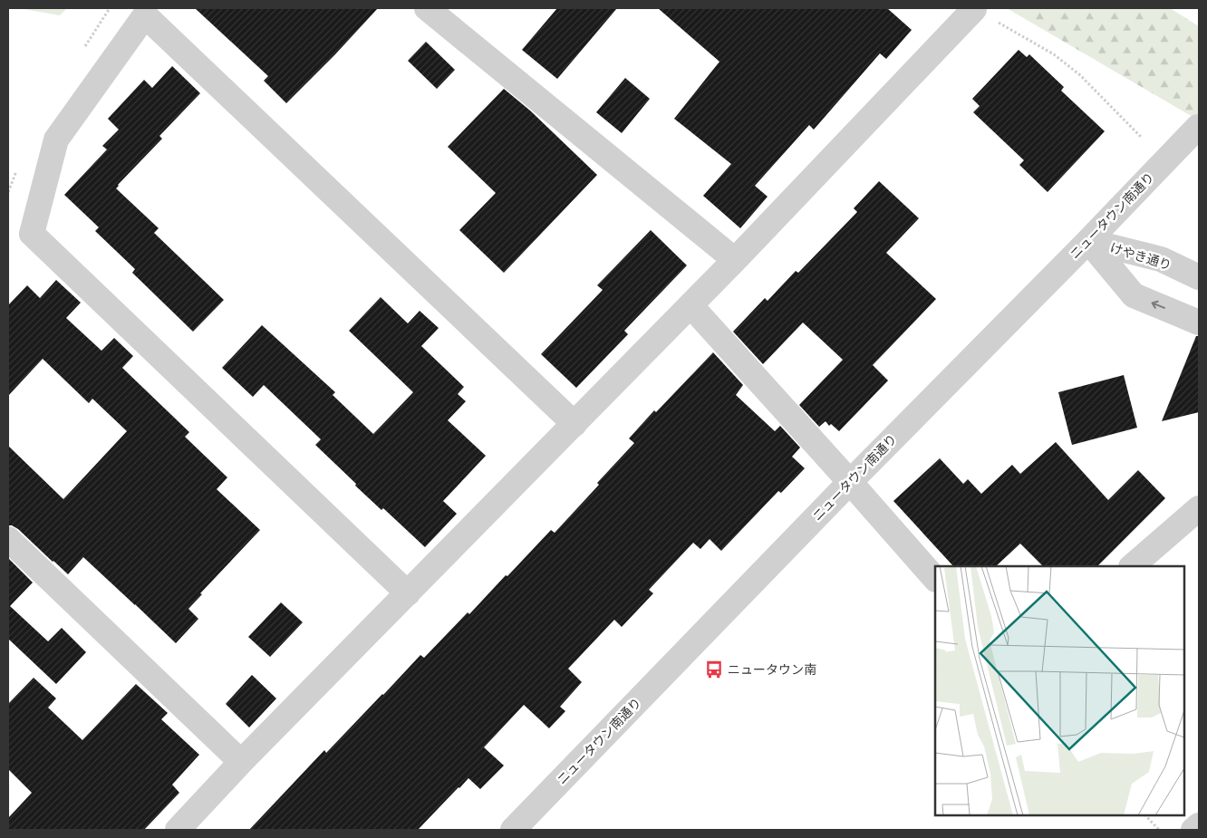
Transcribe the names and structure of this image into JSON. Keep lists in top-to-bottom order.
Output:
{
  "streets": {
    "street": ["ニュータウン南通り", "けやき通り"]
  },
  "crossings": [
    ["ニュータウン南通り", "けやき通り"]
  ],
  "places": {
    "bus stop": ["ニュータウン南"]
  }
}
